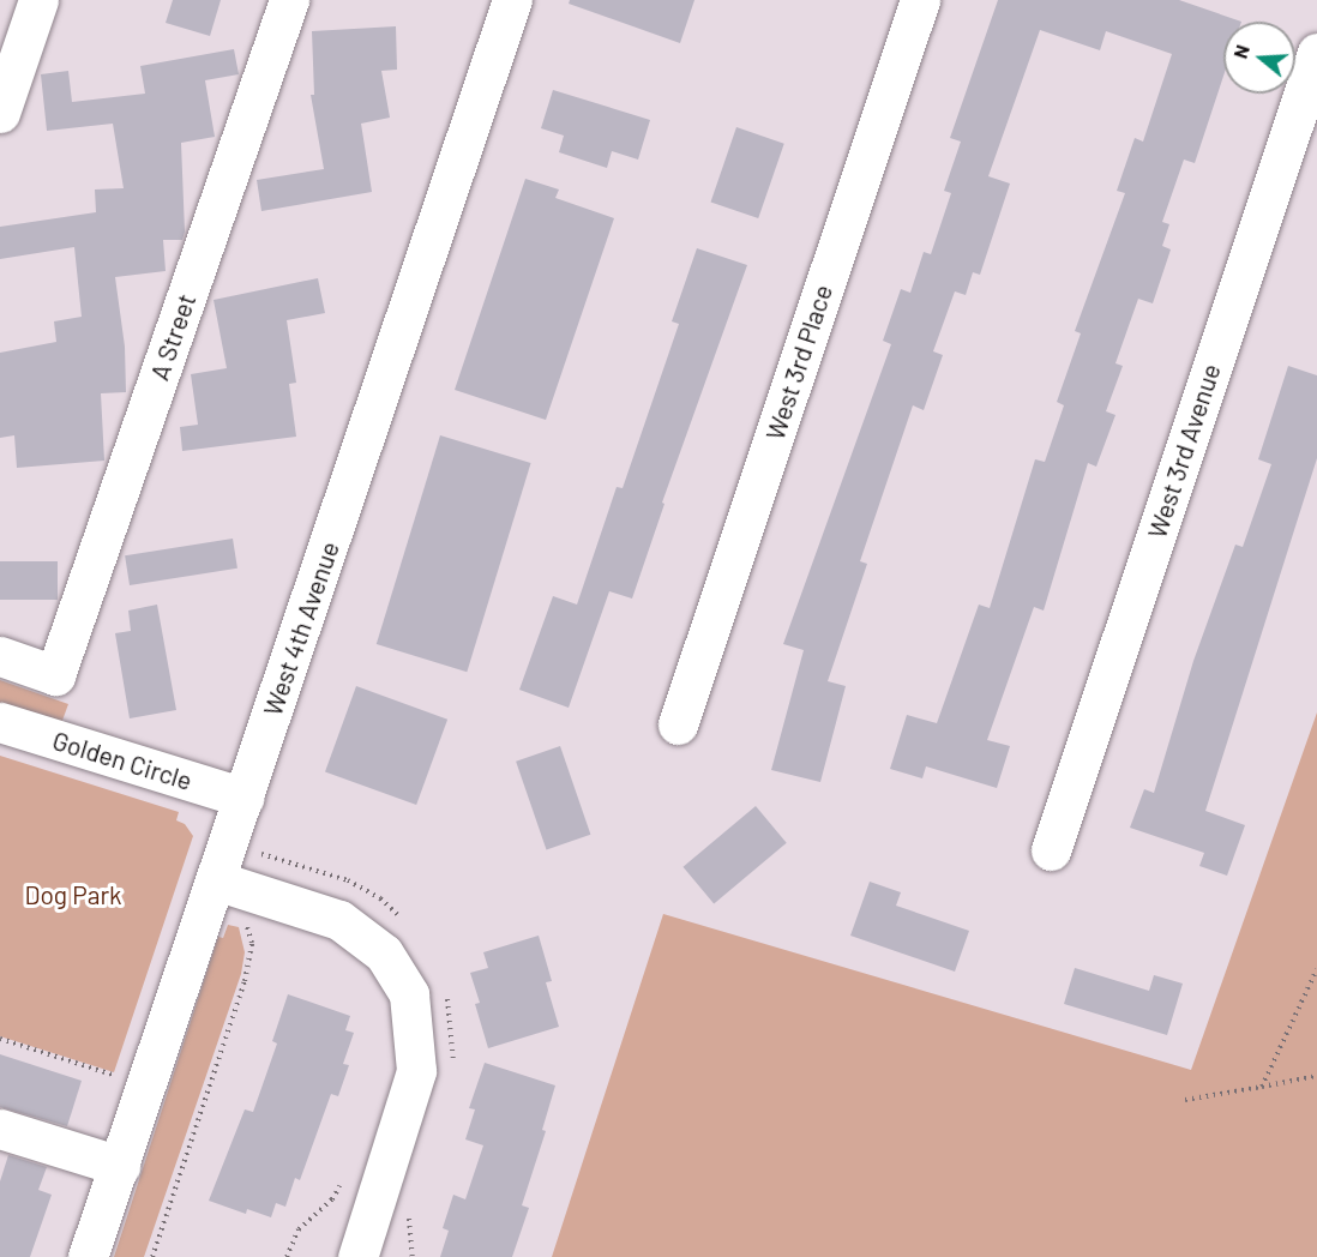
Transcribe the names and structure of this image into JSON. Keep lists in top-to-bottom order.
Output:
{
  "streets": {
    "street": [
      "A Street",
      "West 3rd Place",
      "West 3rd Avenue",
      "West 4th Avenue",
      "Golden Circle"
    ]
  },
  "crossings": [
    ["West 4th Avenue", "Golden Circle"]
  ],
  "parks": ["Dog Park"],
  "north": "left"
}
